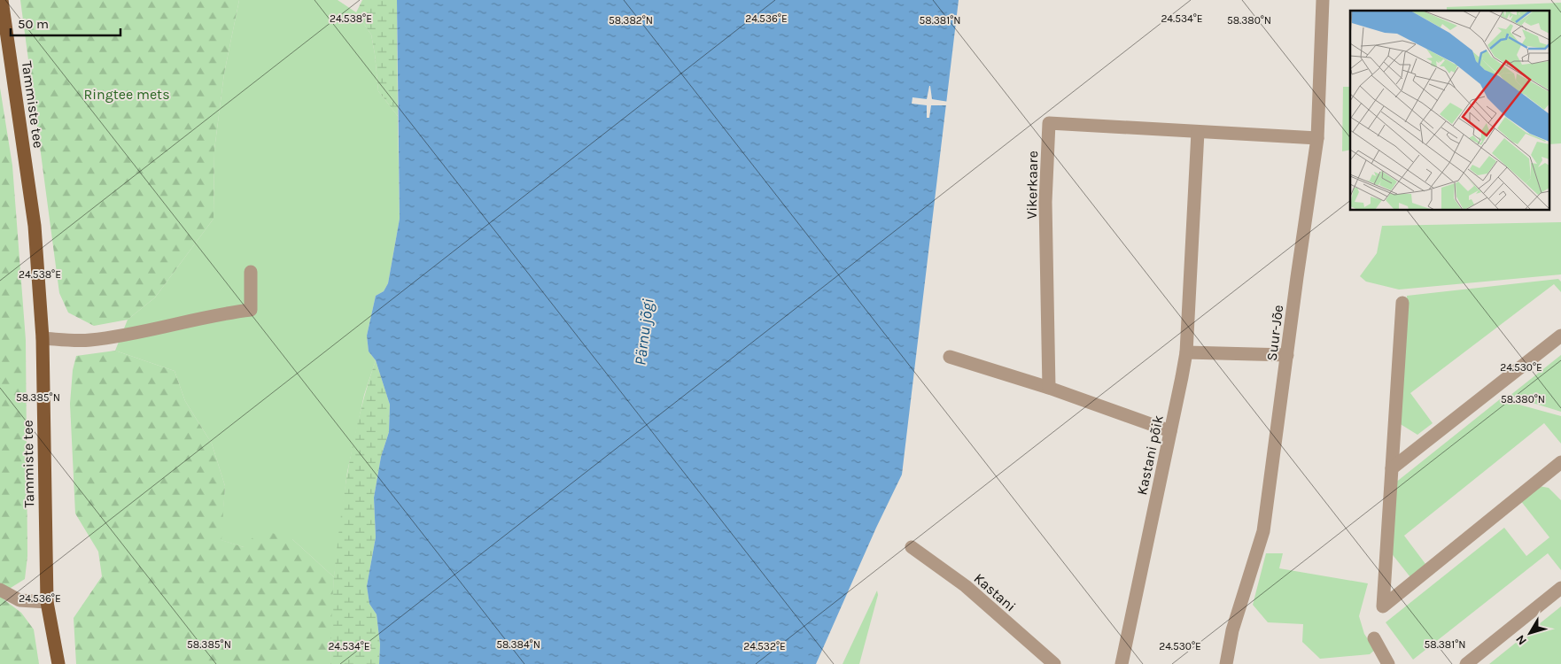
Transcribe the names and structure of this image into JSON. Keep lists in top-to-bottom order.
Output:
{
  "streets": {
    "main road": ["Tammiste tee"],
    "street": [
      "Vikerkaare",
      "Suur-Jõe",
      "Kastani põik",
      "Kastani"
    ]
  },
  "crossings": [
    ["Vikerkaare", "Suur-Jõe"],
    ["Vikerkaare", "Kastani põik"]
  ],
  "water": ["Pärnu jõgi"],
  "parks": ["Ringtee mets"],
  "scale_bar": "50 m",
  "north": "bottom left",
  "coordinates": [
    "24.538°E",
    "24.536°E",
    "24.534°E",
    "58.382°N",
    "58.381°N",
    "58.380°N",
    "24.530°E",
    "58.385°N",
    "58.384°N",
    "24.532°E"
  ]
}
